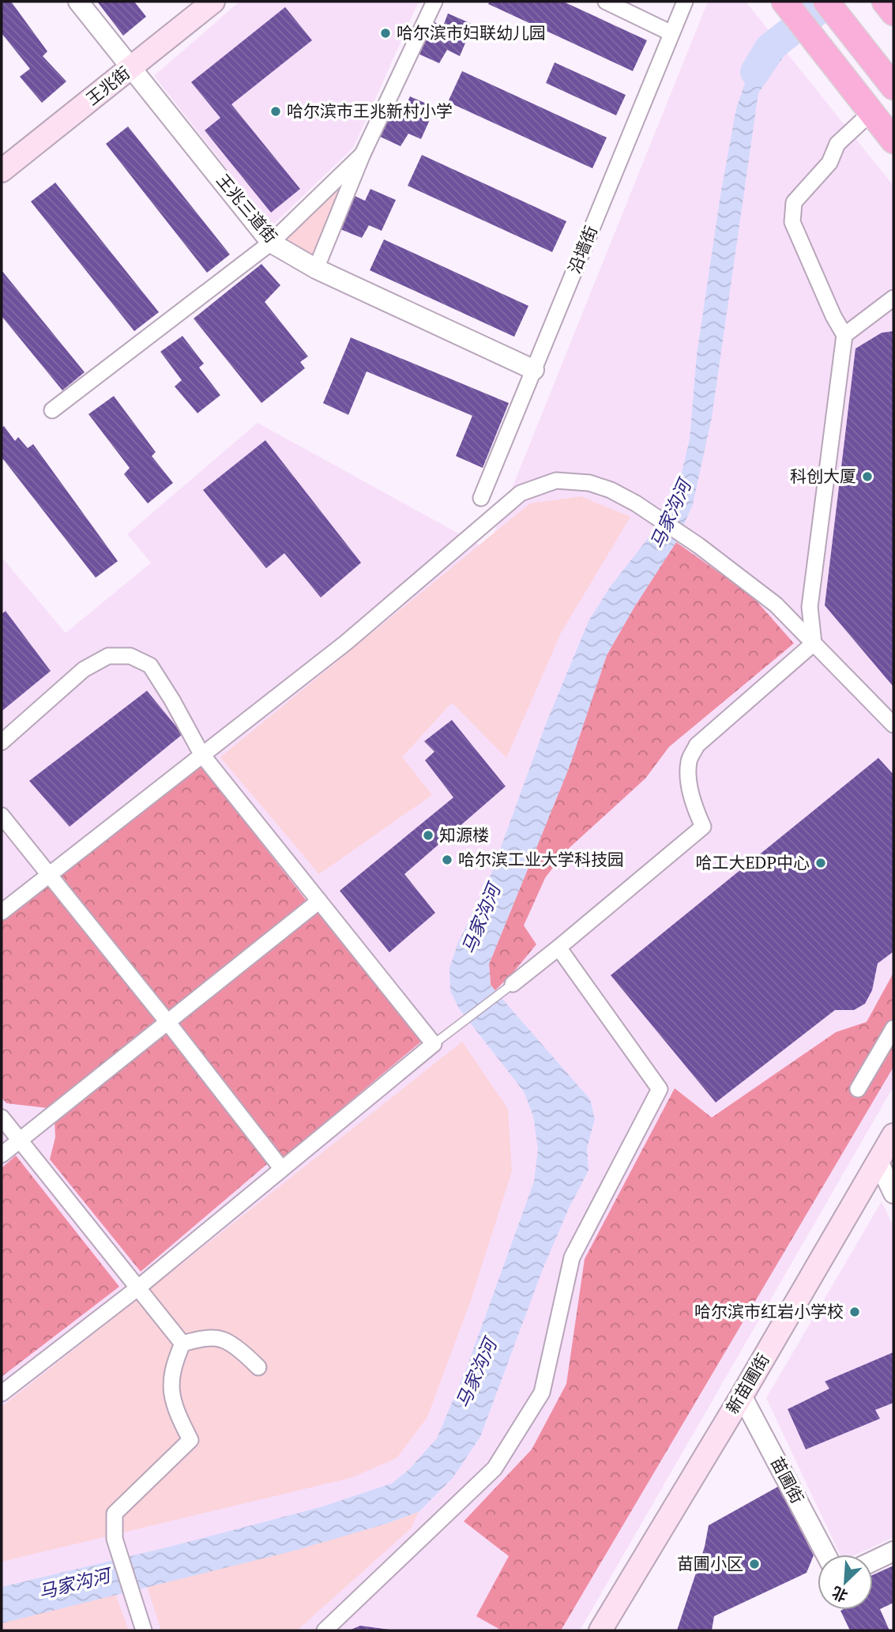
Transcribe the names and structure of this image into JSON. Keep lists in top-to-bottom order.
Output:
{
  "streets": {
    "main road": ["王兆街", "新苗圃街"],
    "street": ["王兆三道街", "沿墙街", "苗圃街"]
  },
  "crossings": [
    ["王兆街", "王兆三道街"],
    ["王兆三道街", "沿墙街"],
    ["新苗圃街", "苗圃街"]
  ],
  "water": ["马家沟河"],
  "places": [
    "哈尔滨市妇联幼儿园",
    "哈尔滨市王兆新村小学",
    "科创大厦",
    "知源楼",
    "哈尔滨工业大学科技园",
    "哈工大EDP中心",
    "哈尔滨市红岩小学校",
    "苗圃小区"
  ],
  "north": "bottom left"
}
